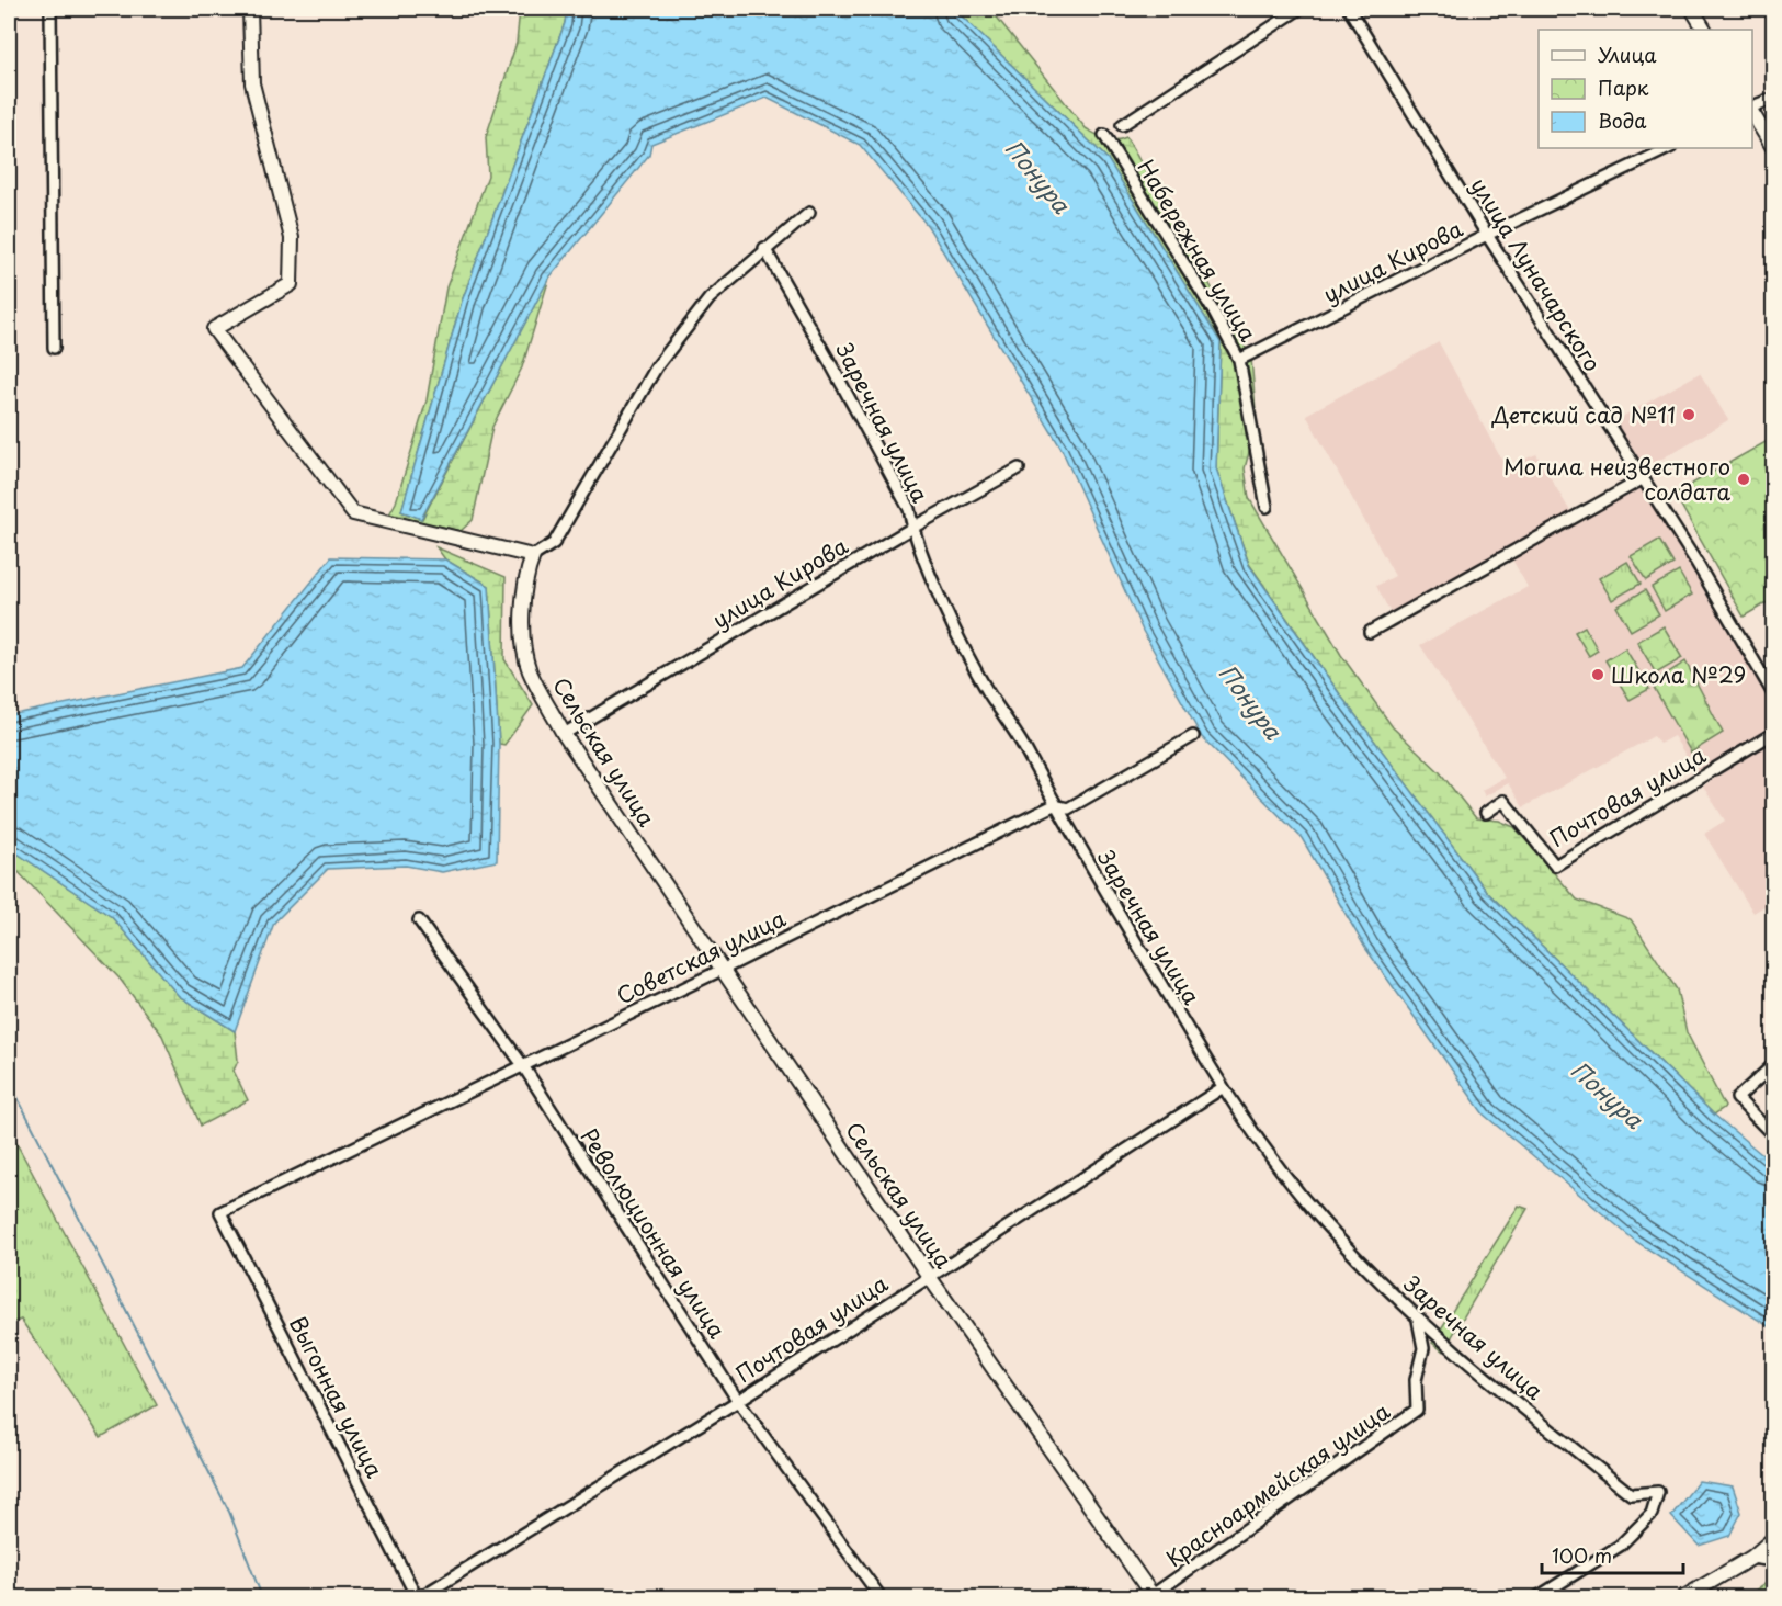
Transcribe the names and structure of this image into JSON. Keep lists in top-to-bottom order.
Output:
{
  "streets": {
    "street": [
      "Набережная улица",
      "улица Кирова",
      "улица Луначарского",
      "Заречная улица",
      "Сельская улица",
      "Почтовая улица",
      "Советская улица",
      "Революционная улица",
      "Выгонная улица",
      "Красноармейская улица"
    ]
  },
  "crossings": [
    ["Набережная улица", "улица Кирова"],
    ["улица Кирова", "улица Луначарского"],
    ["улица Кирова", "Заречная улица"],
    ["улица Кирова", "Сельская улица"],
    ["Заречная улица", "Почтовая улица"],
    ["Заречная улица", "Советская улица"],
    ["Заречная улица", "Красноармейская улица"],
    ["Сельская улица", "Почтовая улица"],
    ["Сельская улица", "Советская улица"],
    ["Сельская улица", "Красноармейская улица"],
    ["Почтовая улица", "Революционная улица"],
    ["Почтовая улица", "Выгонная улица"],
    ["Советская улица", "Революционная улица"],
    ["Советская улица", "Выгонная улица"]
  ],
  "water": ["Понура"],
  "places": ["Детский сад №11", "Могила неизвестного солдата", "Школа №29"],
  "legend": ["Улица", "Парк", "Вода"],
  "scale_bar": "100 m"
}
